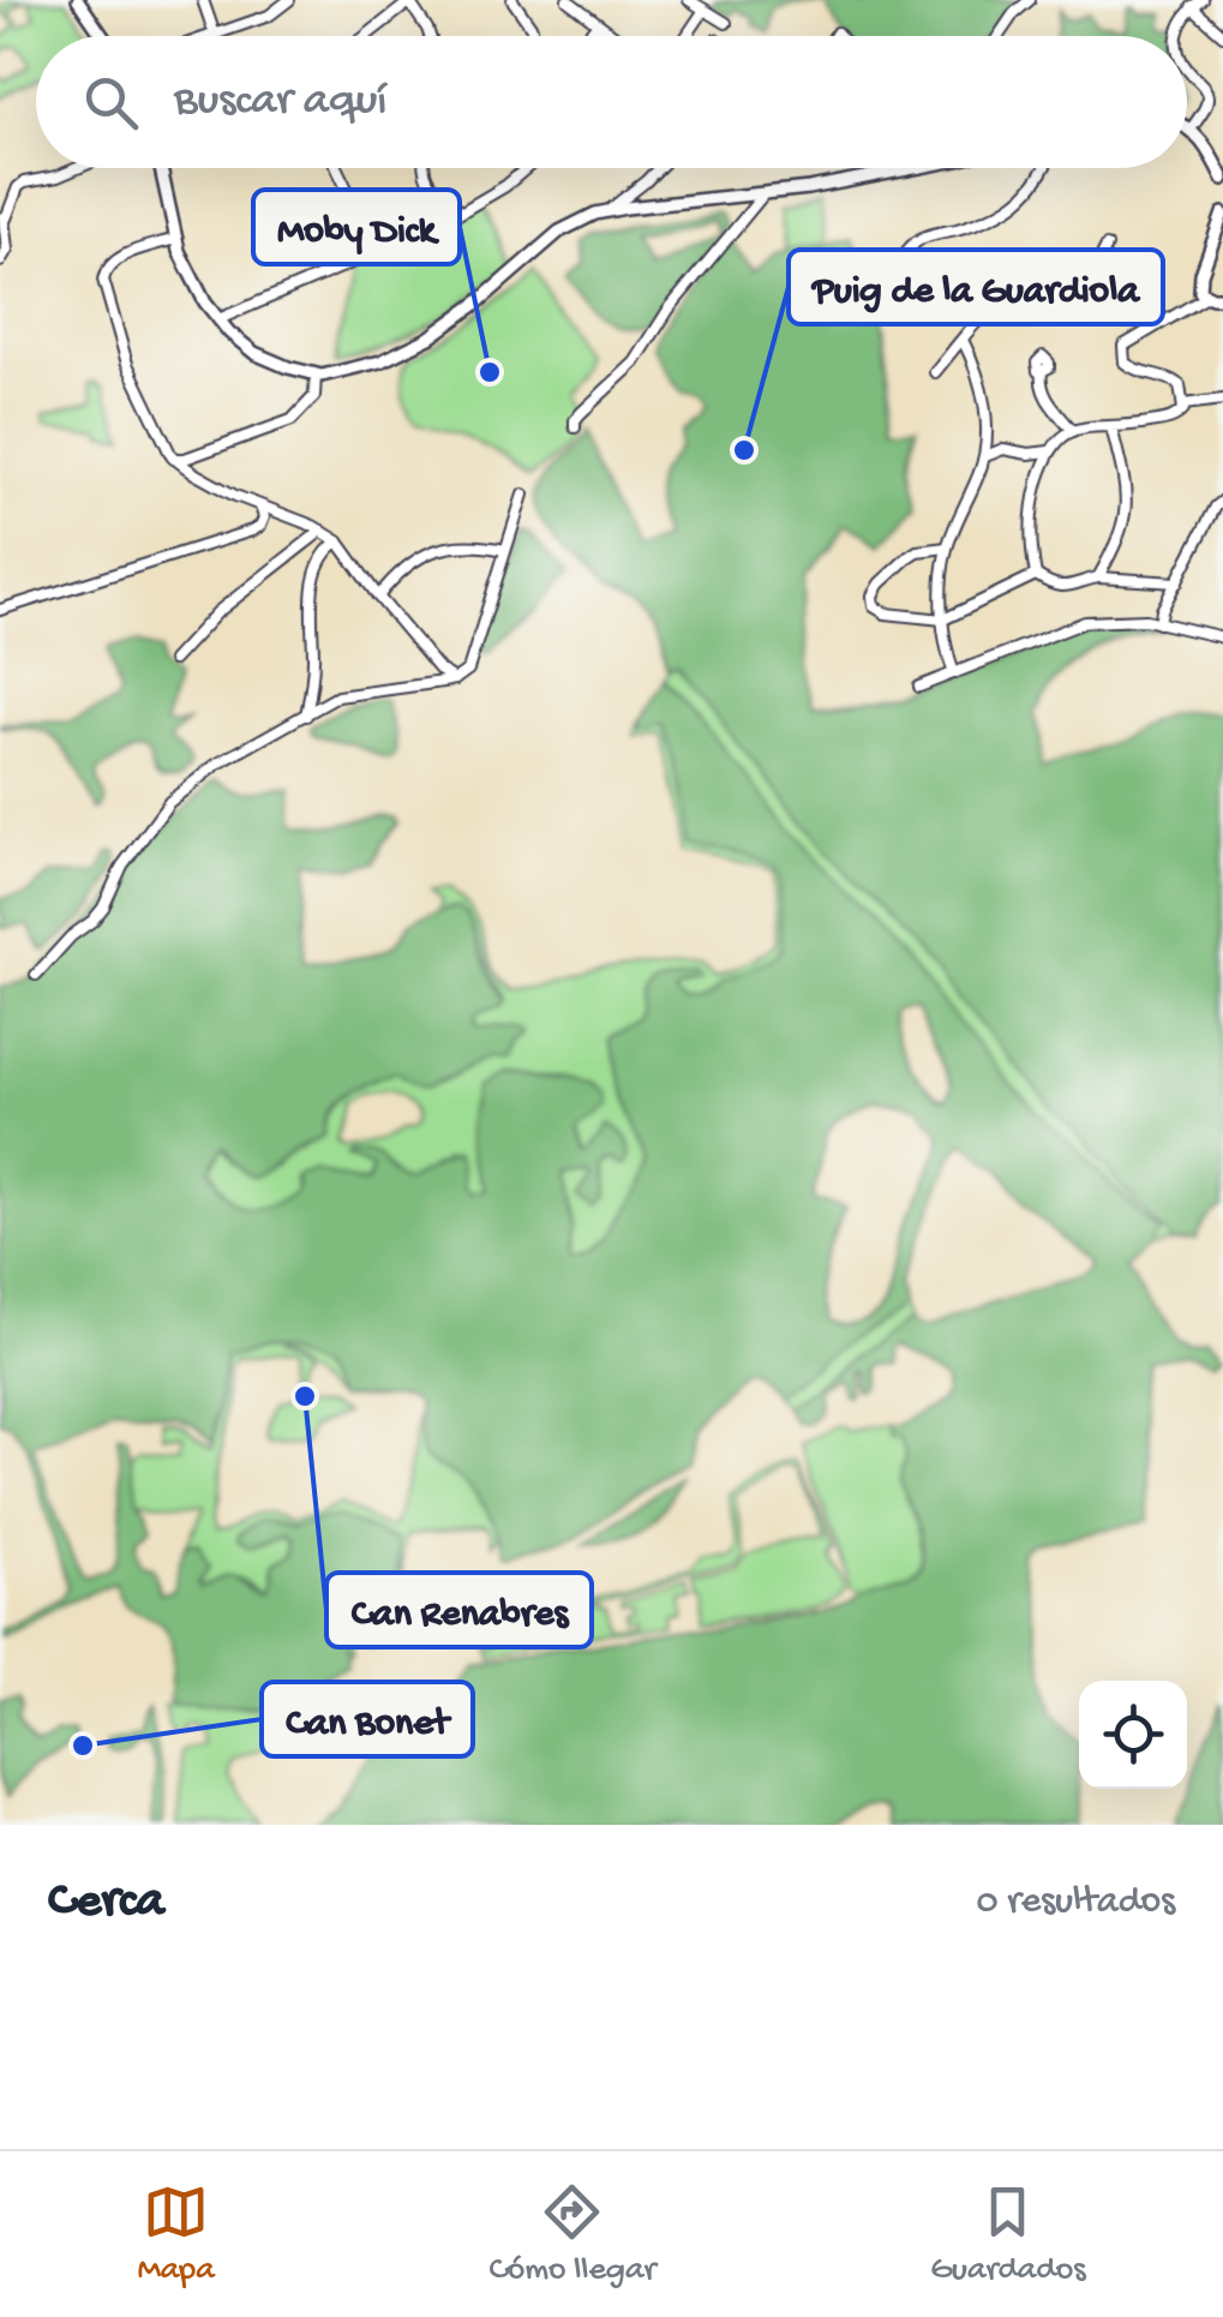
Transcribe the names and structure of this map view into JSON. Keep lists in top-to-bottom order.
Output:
{
  "places": [
    "Moby Dick",
    "Puig de la Guardiola",
    "Can Renabres",
    "Can Bonet"
  ],
  "page": {
    "search": "Buscar aquí",
    "heading": ["Cerca", "0 resultados"],
    "nav": ["Mapa", "Cómo llegar", "Guardados"]
  }
}
